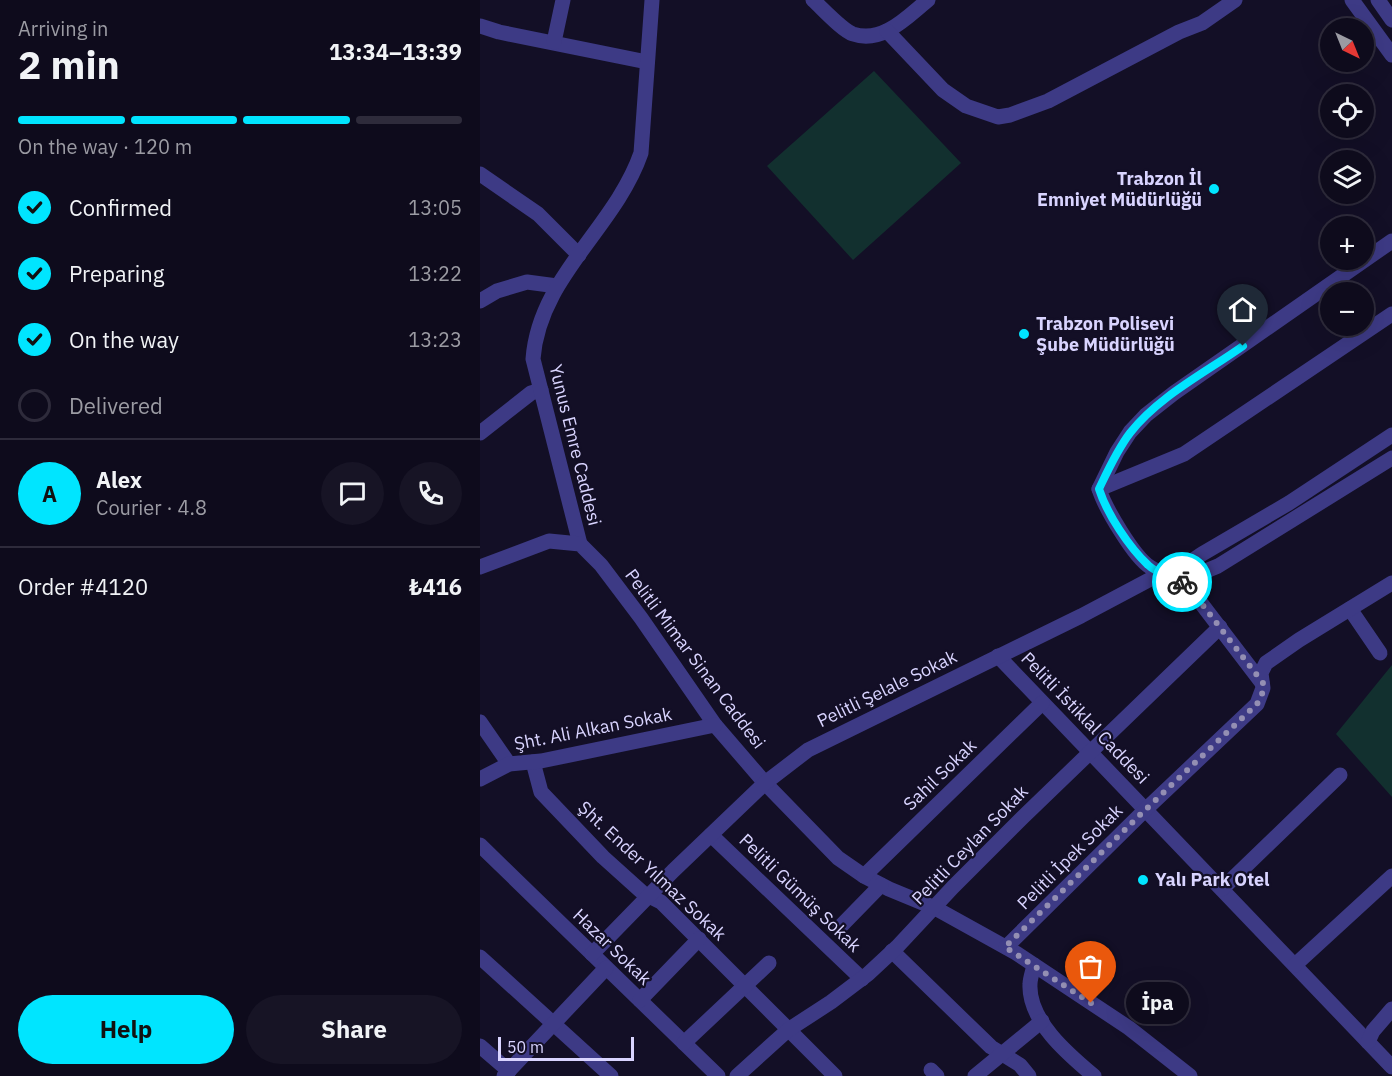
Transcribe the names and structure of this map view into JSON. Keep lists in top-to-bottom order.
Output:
{
  "streets": {
    "street": [
      "Yunus Emre Caddesi",
      "Pelitli Mimar Sinan Caddesi",
      "Pelitli Şelale Sokak",
      "Pelitli İstiklal Caddesi",
      "Şht. Ali Alkan Sokak",
      "Sahil Sokak",
      "Pelitli Ceylan Sokak",
      "Pelitli İpek Sokak",
      "Şht. Ender Yılmaz Sokak",
      "Pelitli Gümüş Sokak",
      "Hazar Sokak"
    ]
  },
  "crossings": [
    ["Yunus Emre Caddesi", "Pelitli Mimar Sinan Caddesi"],
    ["Pelitli Mimar Sinan Caddesi", "Pelitli Şelale Sokak"],
    ["Pelitli Mimar Sinan Caddesi", "Şht. Ali Alkan Sokak"],
    ["Pelitli Mimar Sinan Caddesi", "Sahil Sokak"],
    ["Pelitli Mimar Sinan Caddesi", "Pelitli Ceylan Sokak"],
    ["Pelitli Mimar Sinan Caddesi", "Pelitli İpek Sokak"],
    ["Pelitli Şelale Sokak", "Pelitli İstiklal Caddesi"],
    ["Pelitli Şelale Sokak", "Şht. Ender Yılmaz Sokak"],
    ["Pelitli Şelale Sokak", "Pelitli Gümüş Sokak"],
    ["Pelitli Şelale Sokak", "Hazar Sokak"],
    ["Pelitli İstiklal Caddesi", "Sahil Sokak"],
    ["Pelitli İstiklal Caddesi", "Pelitli Ceylan Sokak"],
    ["Pelitli İstiklal Caddesi", "Pelitli İpek Sokak"],
    ["Şht. Ali Alkan Sokak", "Şht. Ender Yılmaz Sokak"],
    ["Pelitli Ceylan Sokak", "Şht. Ender Yılmaz Sokak"],
    ["Pelitli Ceylan Sokak", "Pelitli Gümüş Sokak"]
  ],
  "places": [
    "Trabzon İl Emniyet Müdürlüğü",
    "Trabzon Polisevi Şube Müdürlüğü",
    "Yalı Park Otel",
    "İpa"
  ],
  "scale_bar": "50 m",
  "north": "bottom right",
  "page": {
    "heading": ["2 min", "Arriving in", "13:34–13:39"],
    "panel": [
      "Alex",
      "Courier · 4.8",
      "Order #4120",
      "₺416"
    ],
    "map_buttons": ["+", "−"],
    "bar": "On the way · 120 m",
    "list": [
      ["Confirmed", "13:05"],
      ["Preparing", "13:22"],
      ["On the way", "13:23"],
      "Delivered"
    ],
    "round": "A",
    "bubble": "İpa",
    "buttons": ["Help", "Share"],
    "scale": "50 m"
  }
}
